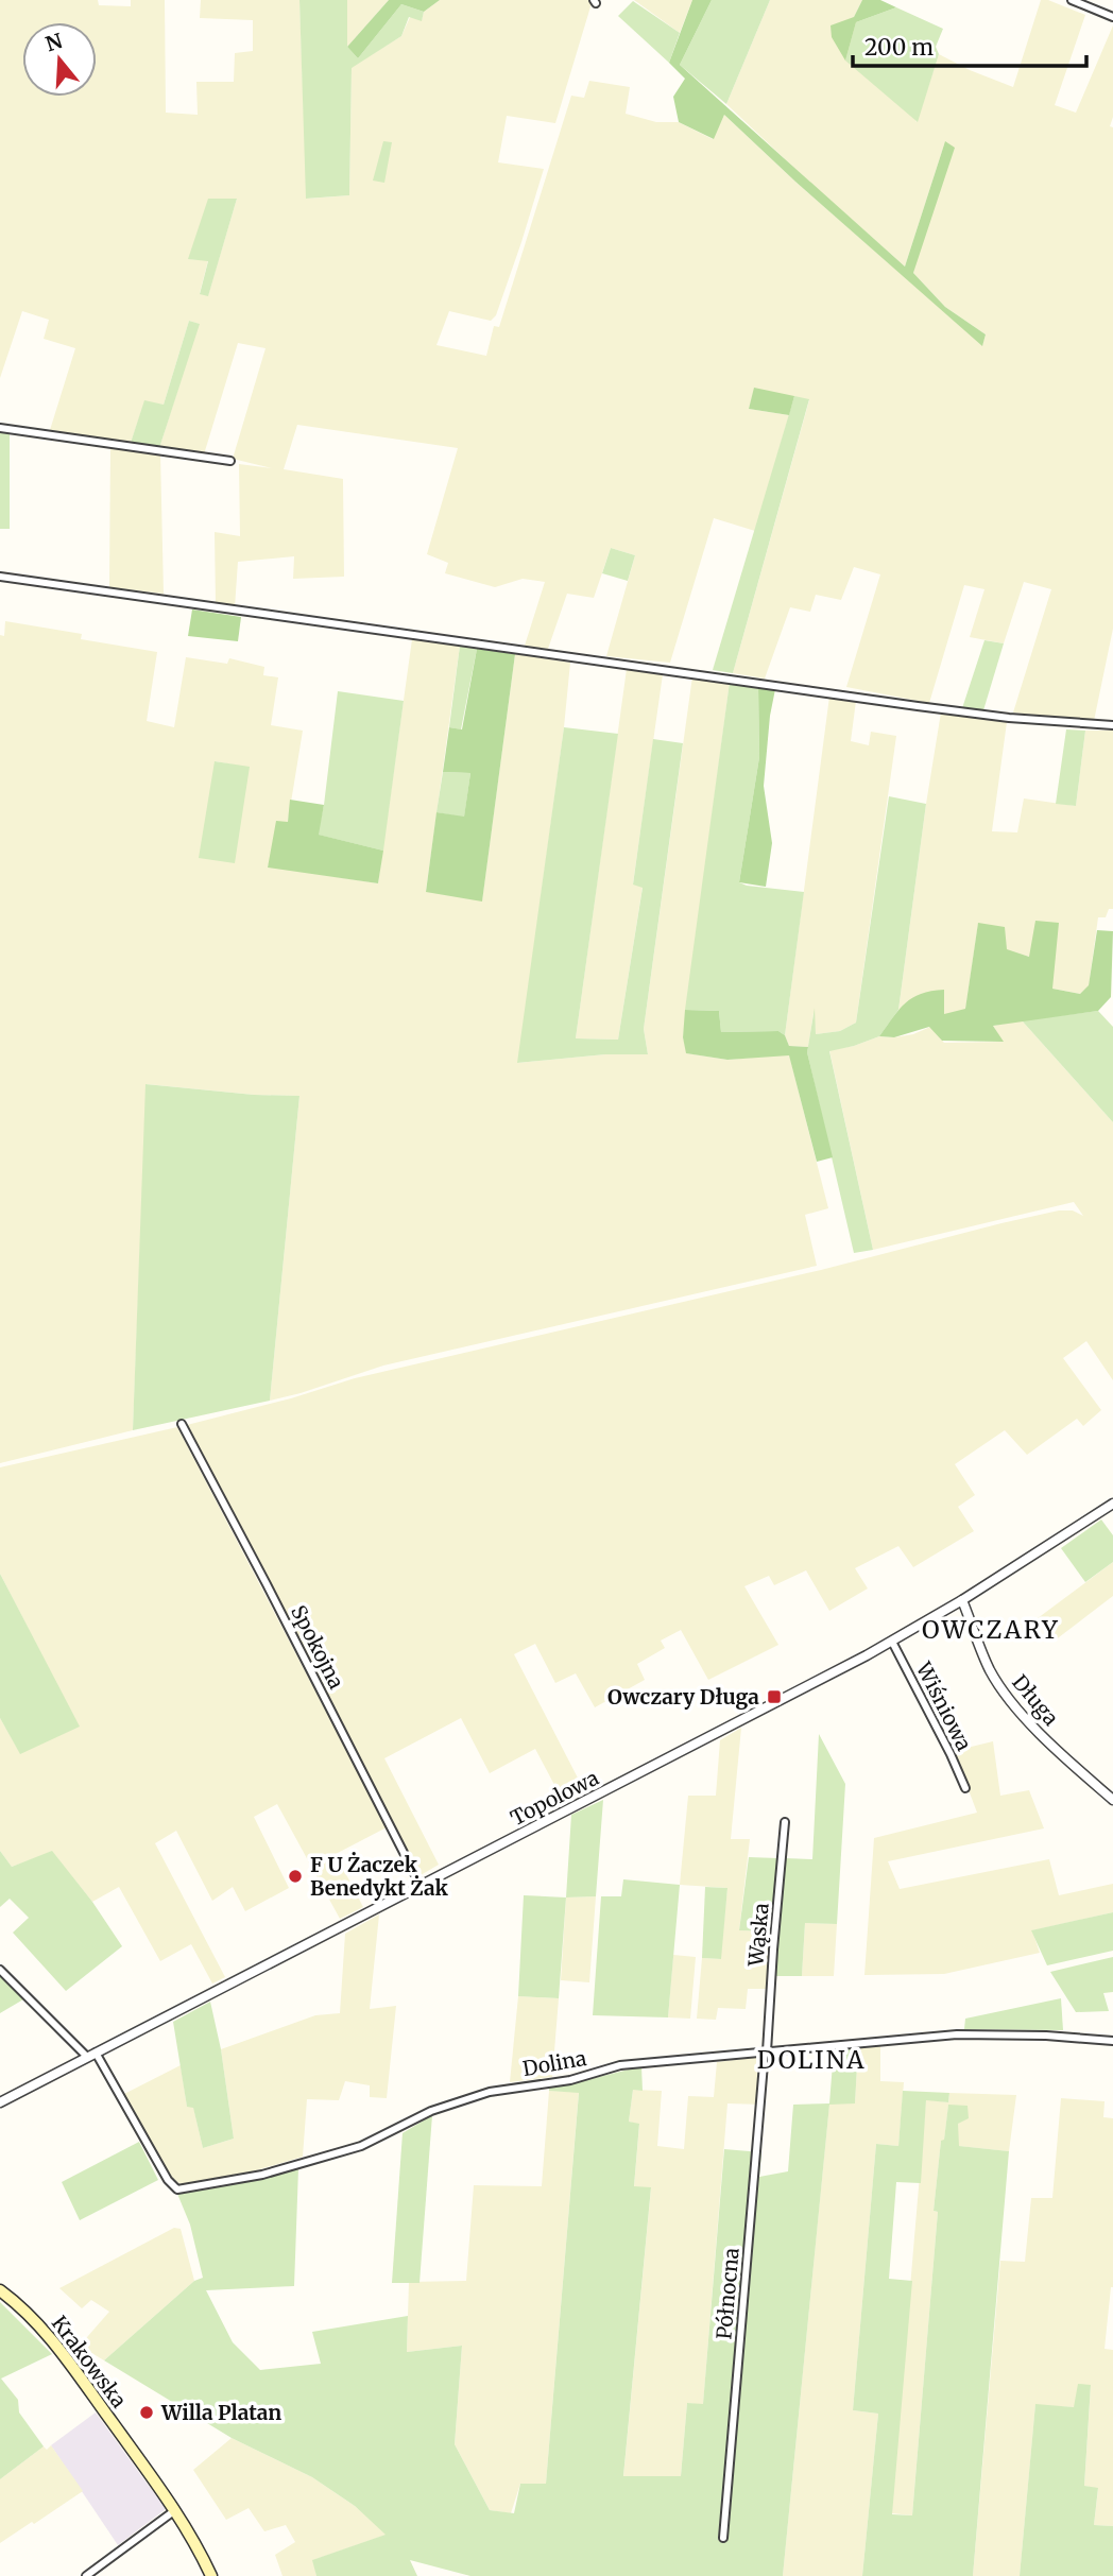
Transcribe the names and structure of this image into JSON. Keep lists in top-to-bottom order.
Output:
{
  "streets": {
    "main road": ["Krakowska"],
    "street": [
      "Spokojna",
      "Długa",
      "Wiśniowa",
      "Topolowa",
      "Wąska",
      "Dolina",
      "Północna"
    ]
  },
  "crossings": [
    ["Spokojna", "Topolowa"],
    ["Długa", "Topolowa"],
    ["Wiśniowa", "Topolowa"],
    ["Topolowa", "Dolina"],
    ["Wąska", "Dolina"],
    ["Wąska", "Północna"],
    ["Dolina", "Północna"]
  ],
  "districts": ["OWCZARY", "DOLINA"],
  "places": {
    "transit": ["Owczary Długa"],
    "other": ["F U Żaczek Benedykt Żak", "Willa Platan"]
  },
  "scale_bar": "200 m",
  "north": "top"
}
